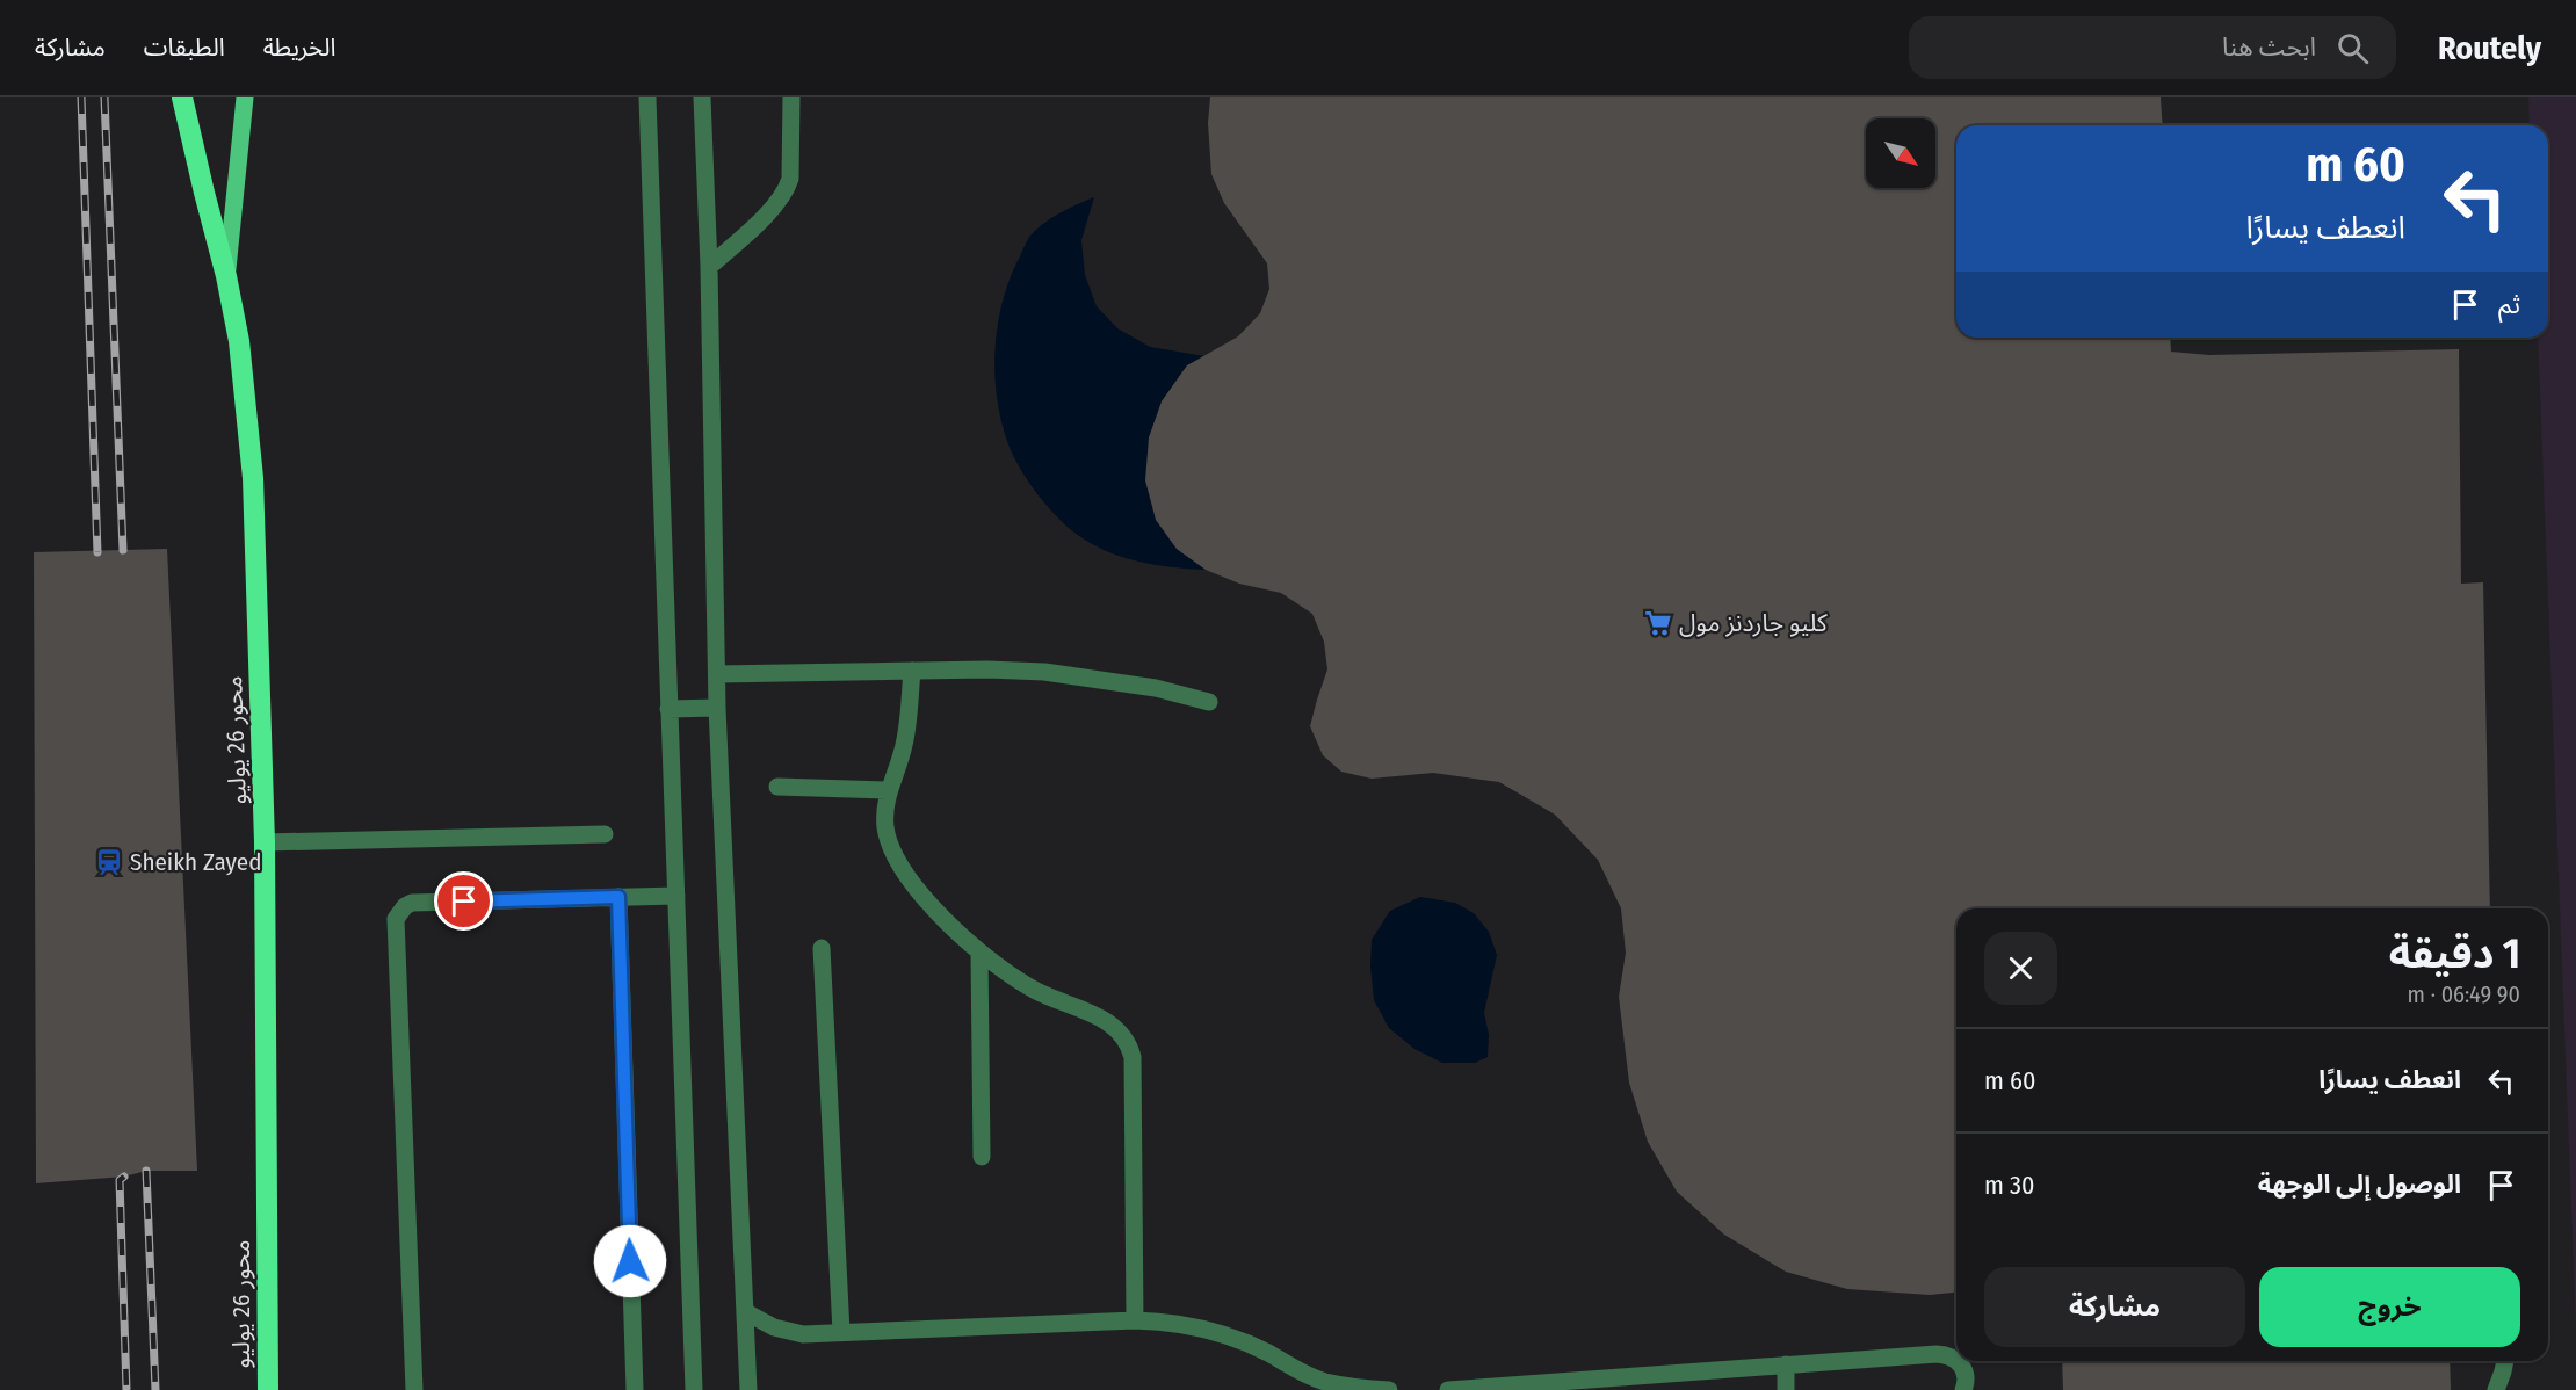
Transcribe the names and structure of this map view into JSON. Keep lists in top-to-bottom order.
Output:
{
  "streets": {
    "highway": ["محور 26 يوليو"]
  },
  "places": {
    "supermarket": ["كليو جاردنز مول"],
    "station": ["Sheikh Zayed"]
  },
  "north": "bottom right",
  "page": {
    "header": "Routely",
    "search": "ابحث هنا",
    "nav": ["الخريطة", "الطبقات", "مشاركة"],
    "turn": ["60 m", "انعطف يسارًا"],
    "then": "ثم",
    "heading": ["1 دقيقة", "90 m · 06:49"],
    "list": [
      {
        "name": "انعطف يسارًا",
        "value": "60 m"
      },
      {
        "name": "الوصول إلى الوجهة",
        "value": "30 m"
      }
    ],
    "buttons": ["خروج", "مشاركة"]
  }
}
